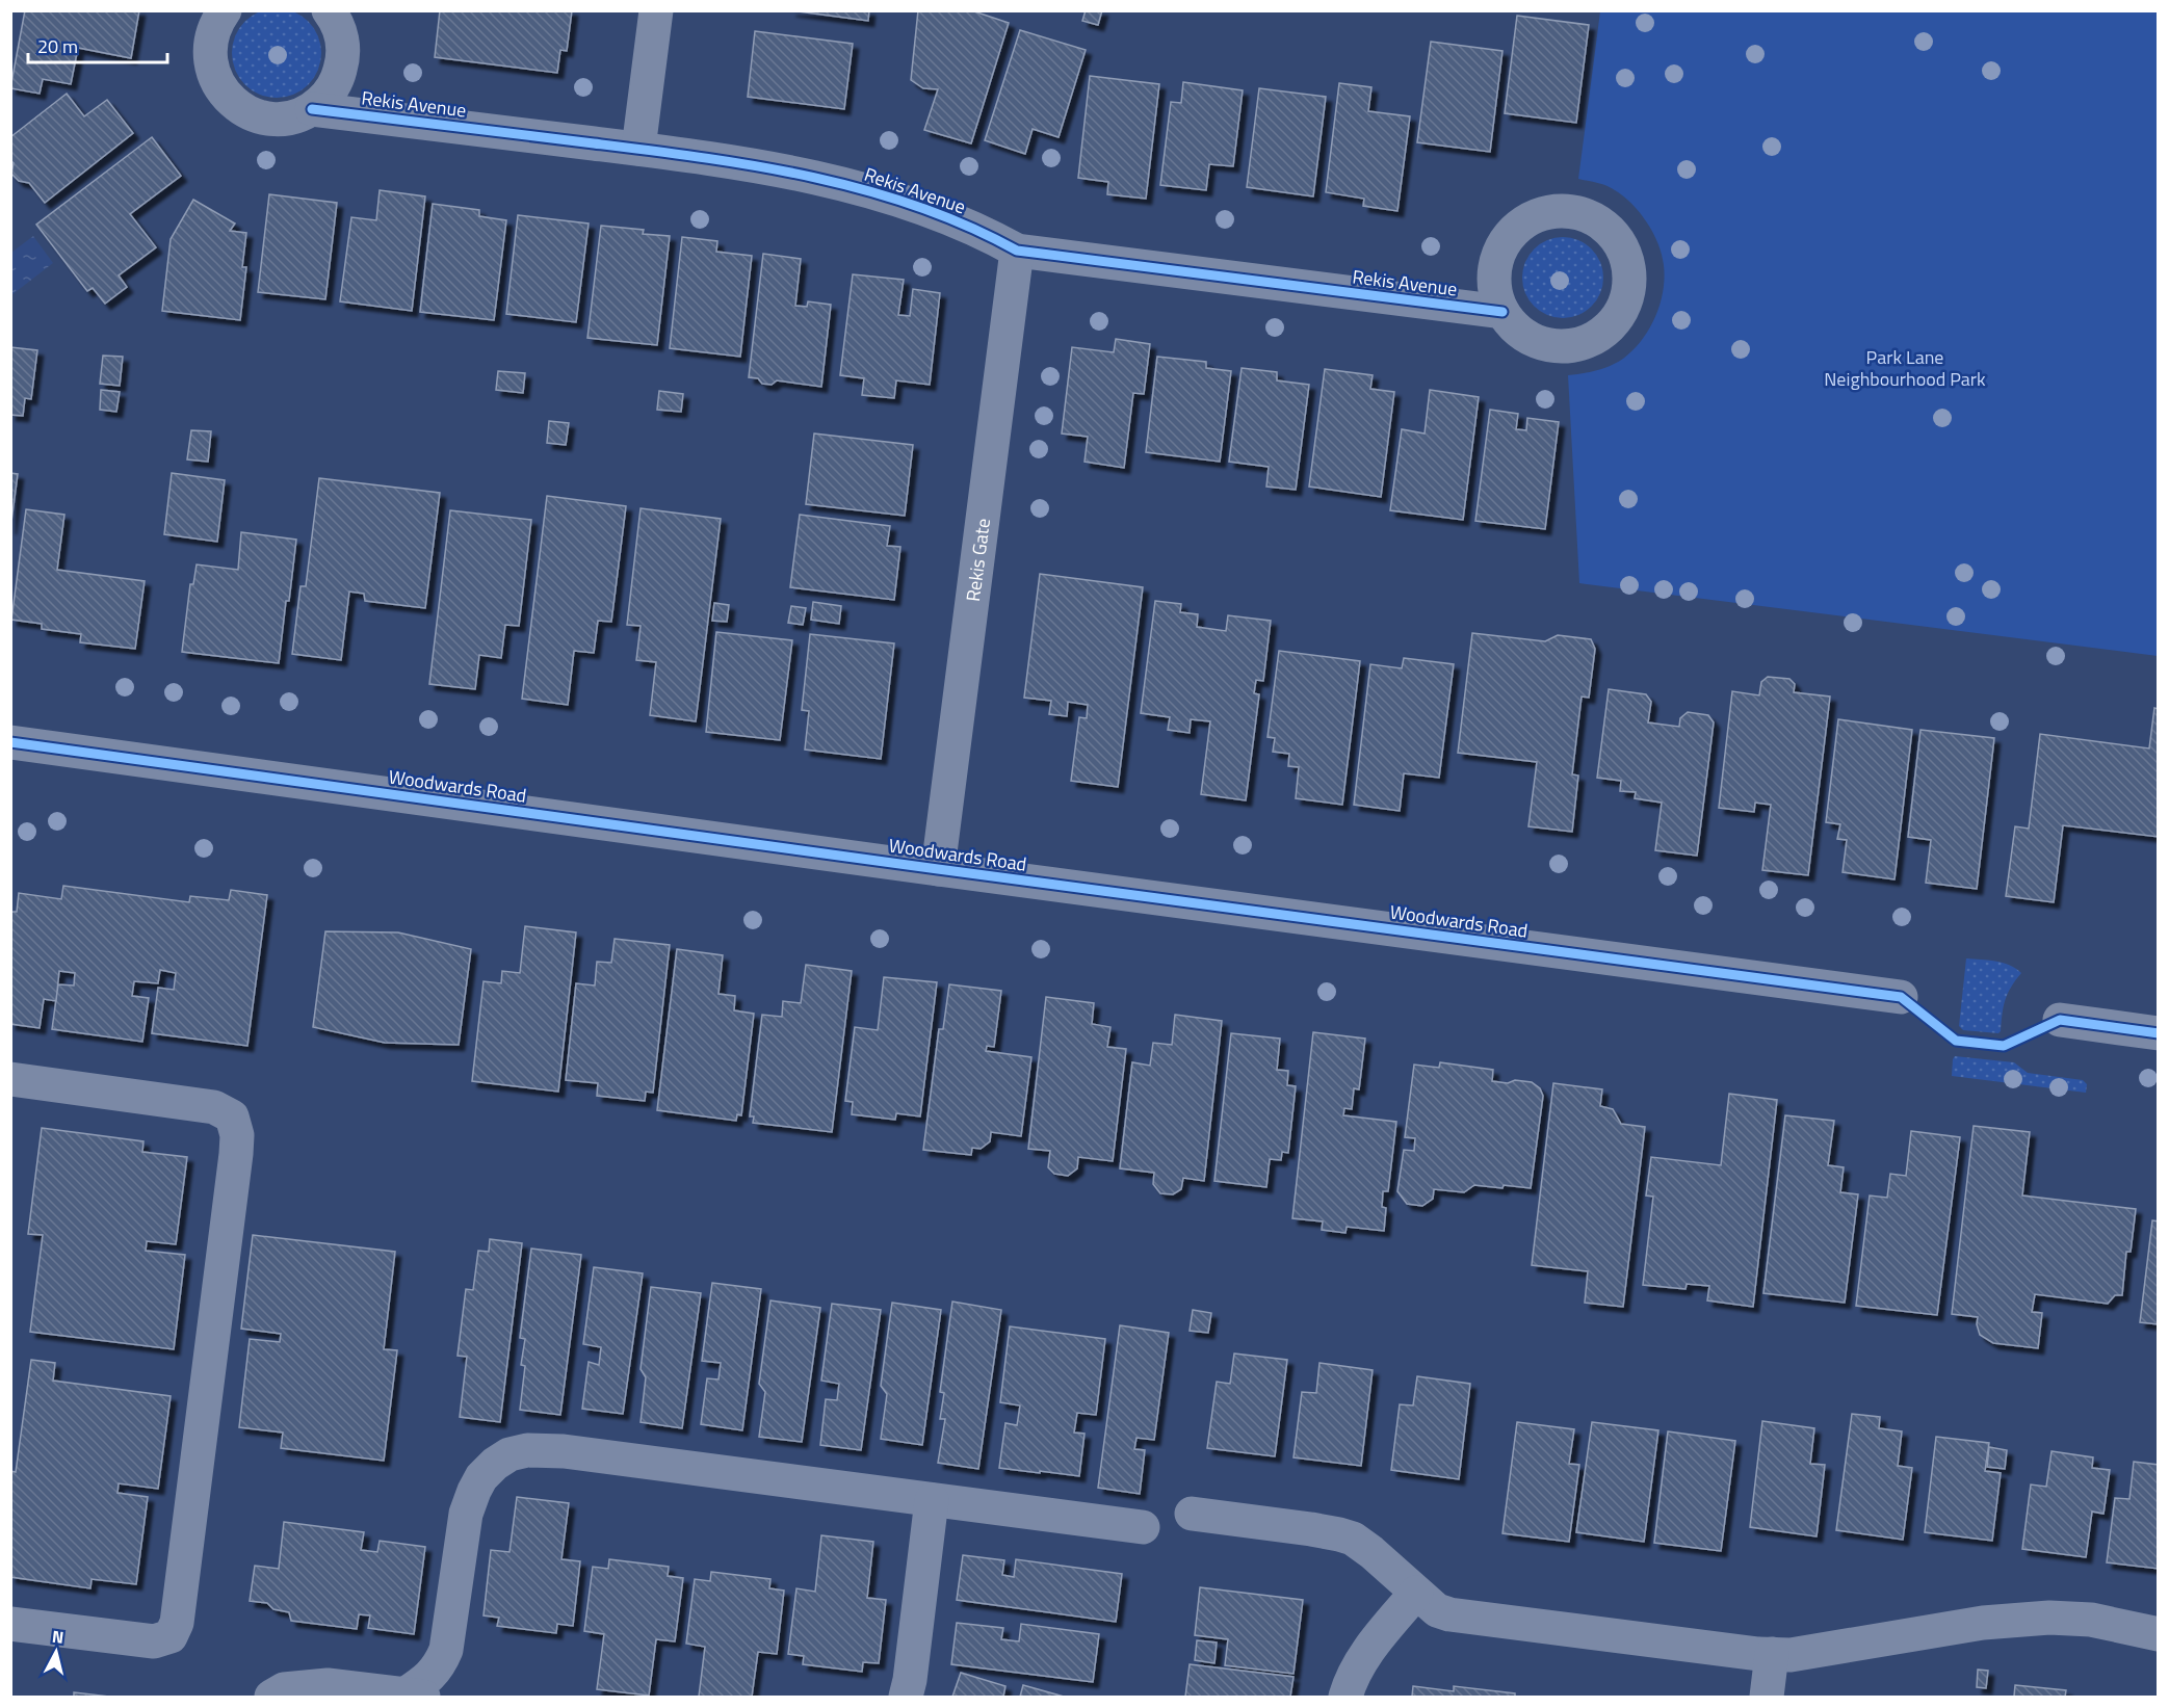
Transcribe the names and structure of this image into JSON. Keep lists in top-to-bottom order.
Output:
{
  "streets": {
    "street": ["Rekis Avenue", "Rekis Gate", "Woodwards Road"]
  },
  "crossings": [
    ["Rekis Avenue", "Rekis Gate"],
    ["Rekis Gate", "Woodwards Road"]
  ],
  "parks": ["Park Lane Neighbourhood Park"],
  "scale_bar": "20 m",
  "north": "top"
}
